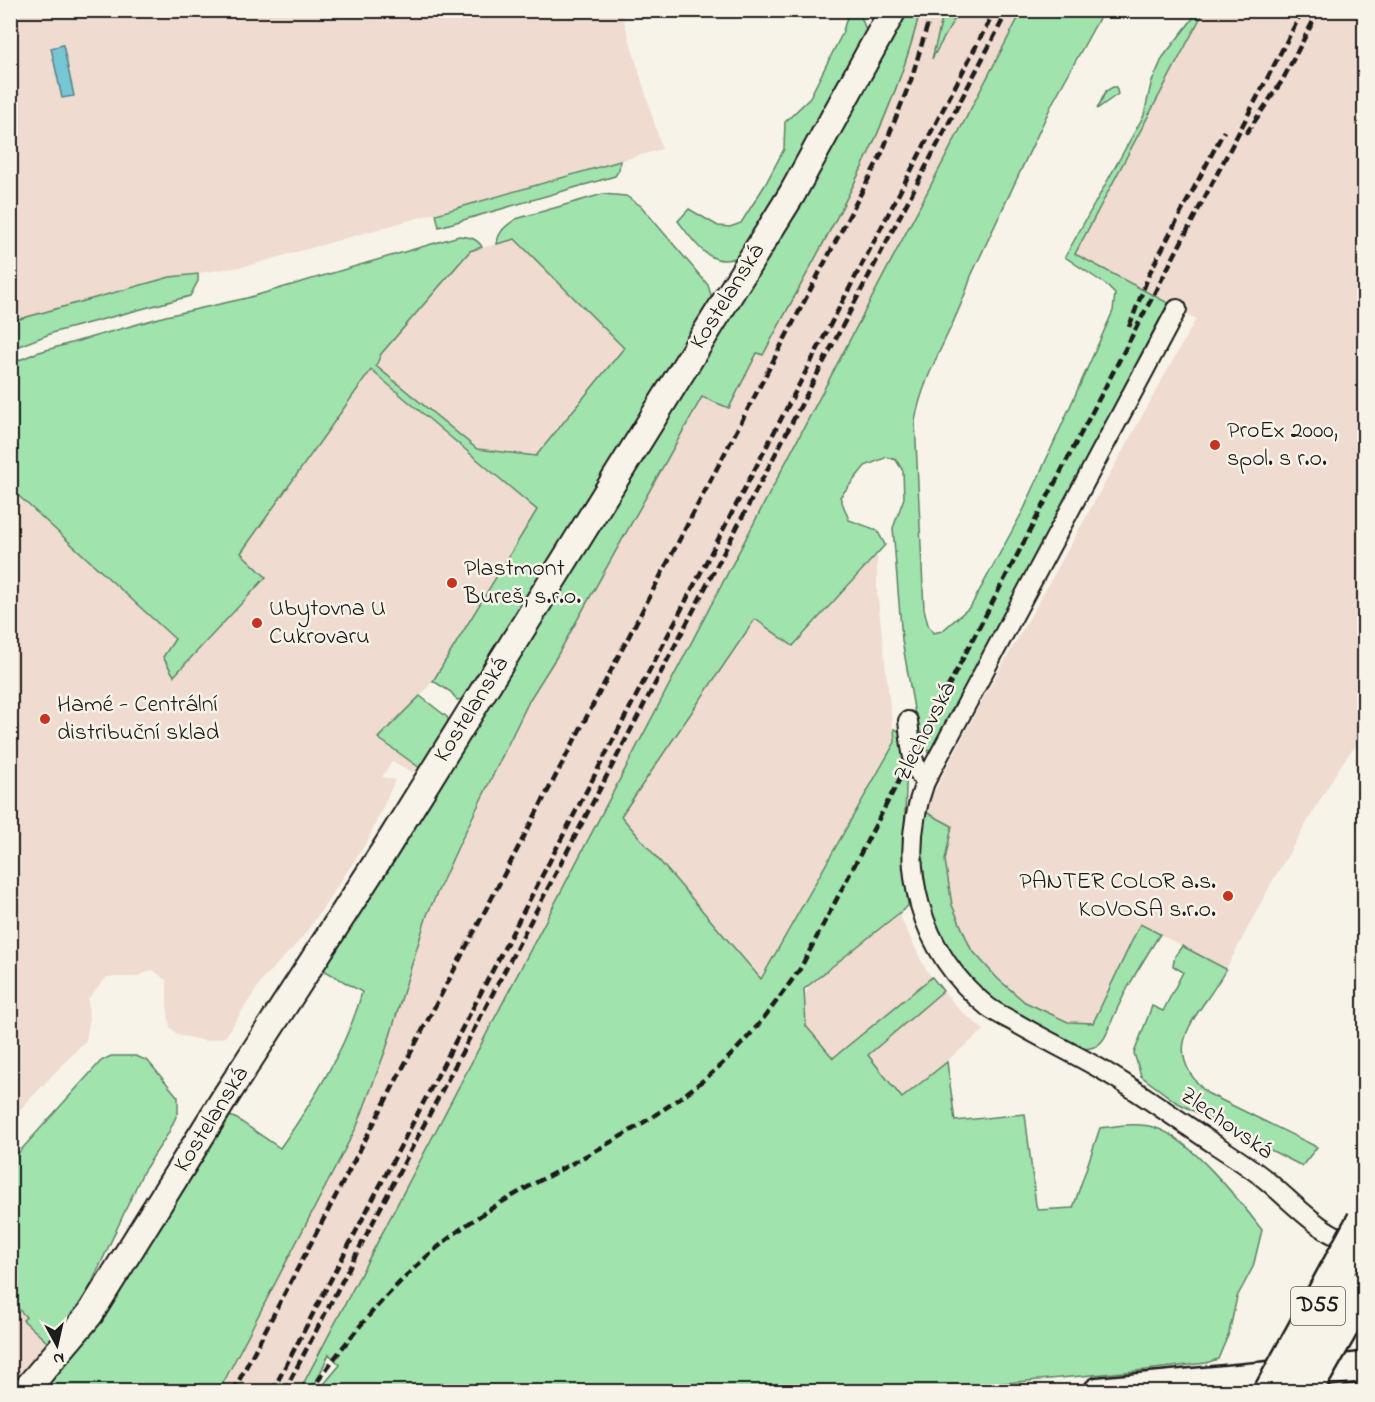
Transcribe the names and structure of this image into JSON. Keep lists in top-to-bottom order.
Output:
{
  "streets": {
    "highway": ["D55"],
    "main road": ["Kostelanská"],
    "street": ["Zlechovská"]
  },
  "places": [
    "ProEx 2000, spol. s r.o.",
    "Plastmont Bureš, s.r.o.",
    "Ubytovna U Cukrovaru",
    "Hamé - Centrální distribuční sklad",
    "PANTER COLOR a.s. KOVOSA s.r.o."
  ],
  "north": "bottom"
}
